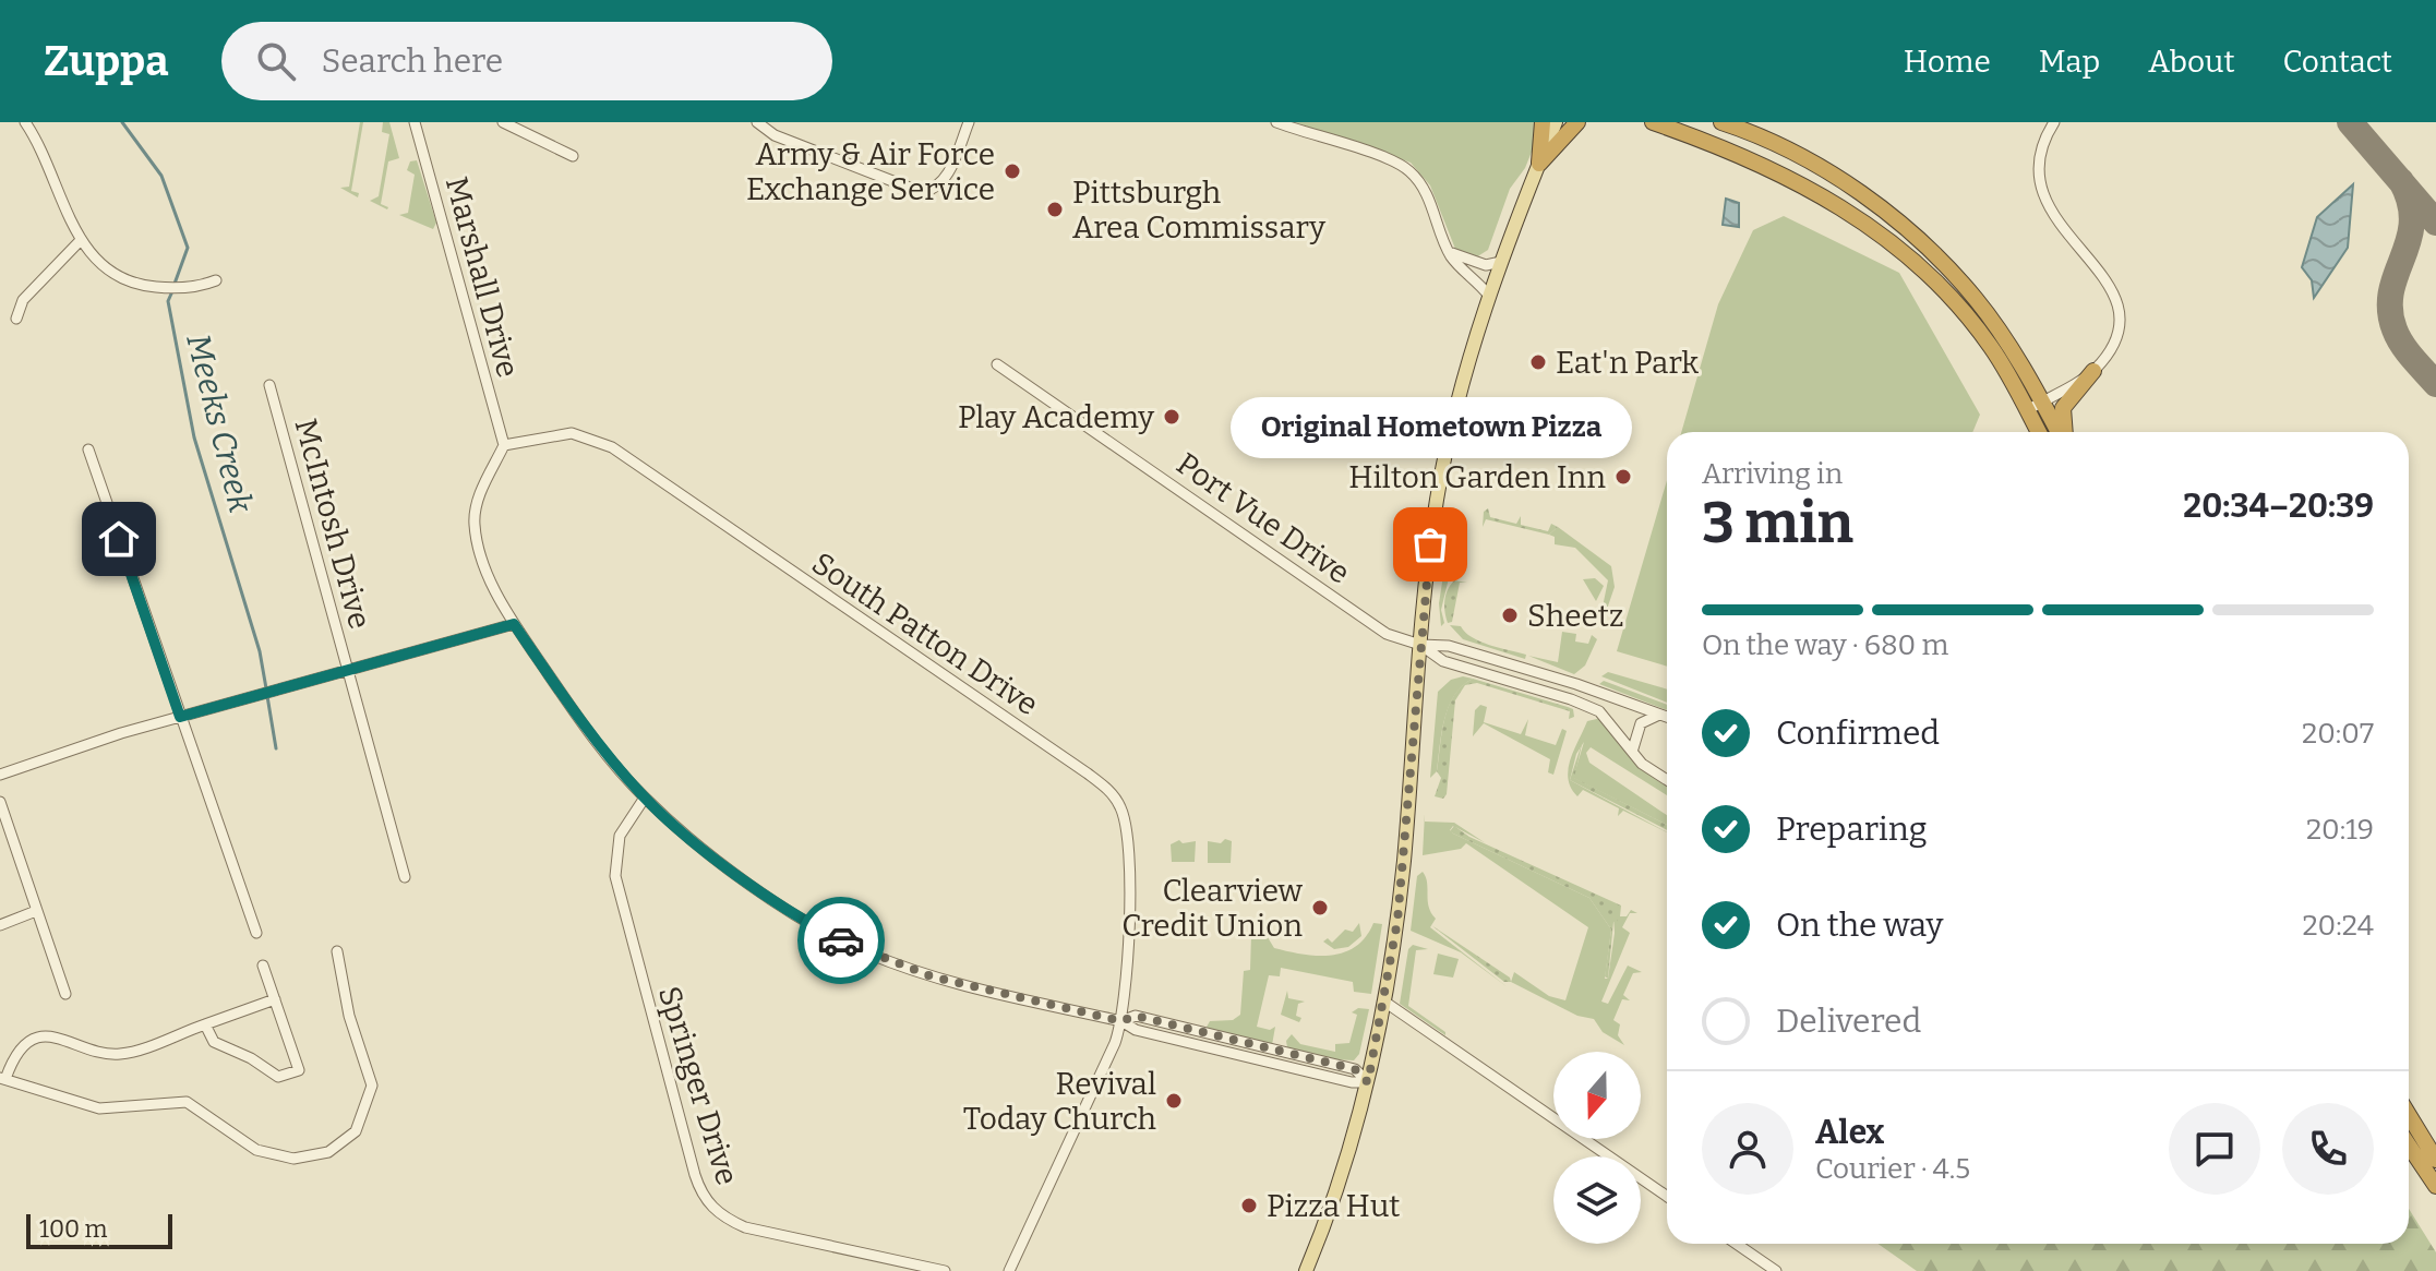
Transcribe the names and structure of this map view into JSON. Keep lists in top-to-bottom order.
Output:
{
  "streets": {
    "street": [
      "Marshall Drive",
      "Port Vue Drive",
      "McIntosh Drive",
      "South Patton Drive",
      "Springer Drive"
    ]
  },
  "crossings": [
    ["Marshall Drive", "South Patton Drive"]
  ],
  "water": ["Meeks Creek"],
  "places": [
    "Army & Air Force Exchange Service",
    "Pittsburgh Area Commissary",
    "Eat'n Park",
    "Play Academy",
    "Hilton Garden Inn",
    "Original Hometown Pizza",
    "Sheetz",
    "Clearview Credit Union",
    "Revival Today Church",
    "Pizza Hut"
  ],
  "scale_bar": "100 m",
  "north": "bottom",
  "page": {
    "header": "Zuppa",
    "search": "Search here",
    "nav": [
      "Home",
      "Map",
      "About",
      "Contact"
    ],
    "bubble": "Original Hometown Pizza",
    "heading": ["3 min", "Arriving in", "20:34–20:39"],
    "panel": ["Alex", "Courier · 4.5"],
    "bar": "On the way · 680 m",
    "list": [
      ["Confirmed", "20:07"],
      ["Preparing", "20:19"],
      ["On the way", "20:24"],
      "Delivered"
    ],
    "scale": "100 m"
  }
}
